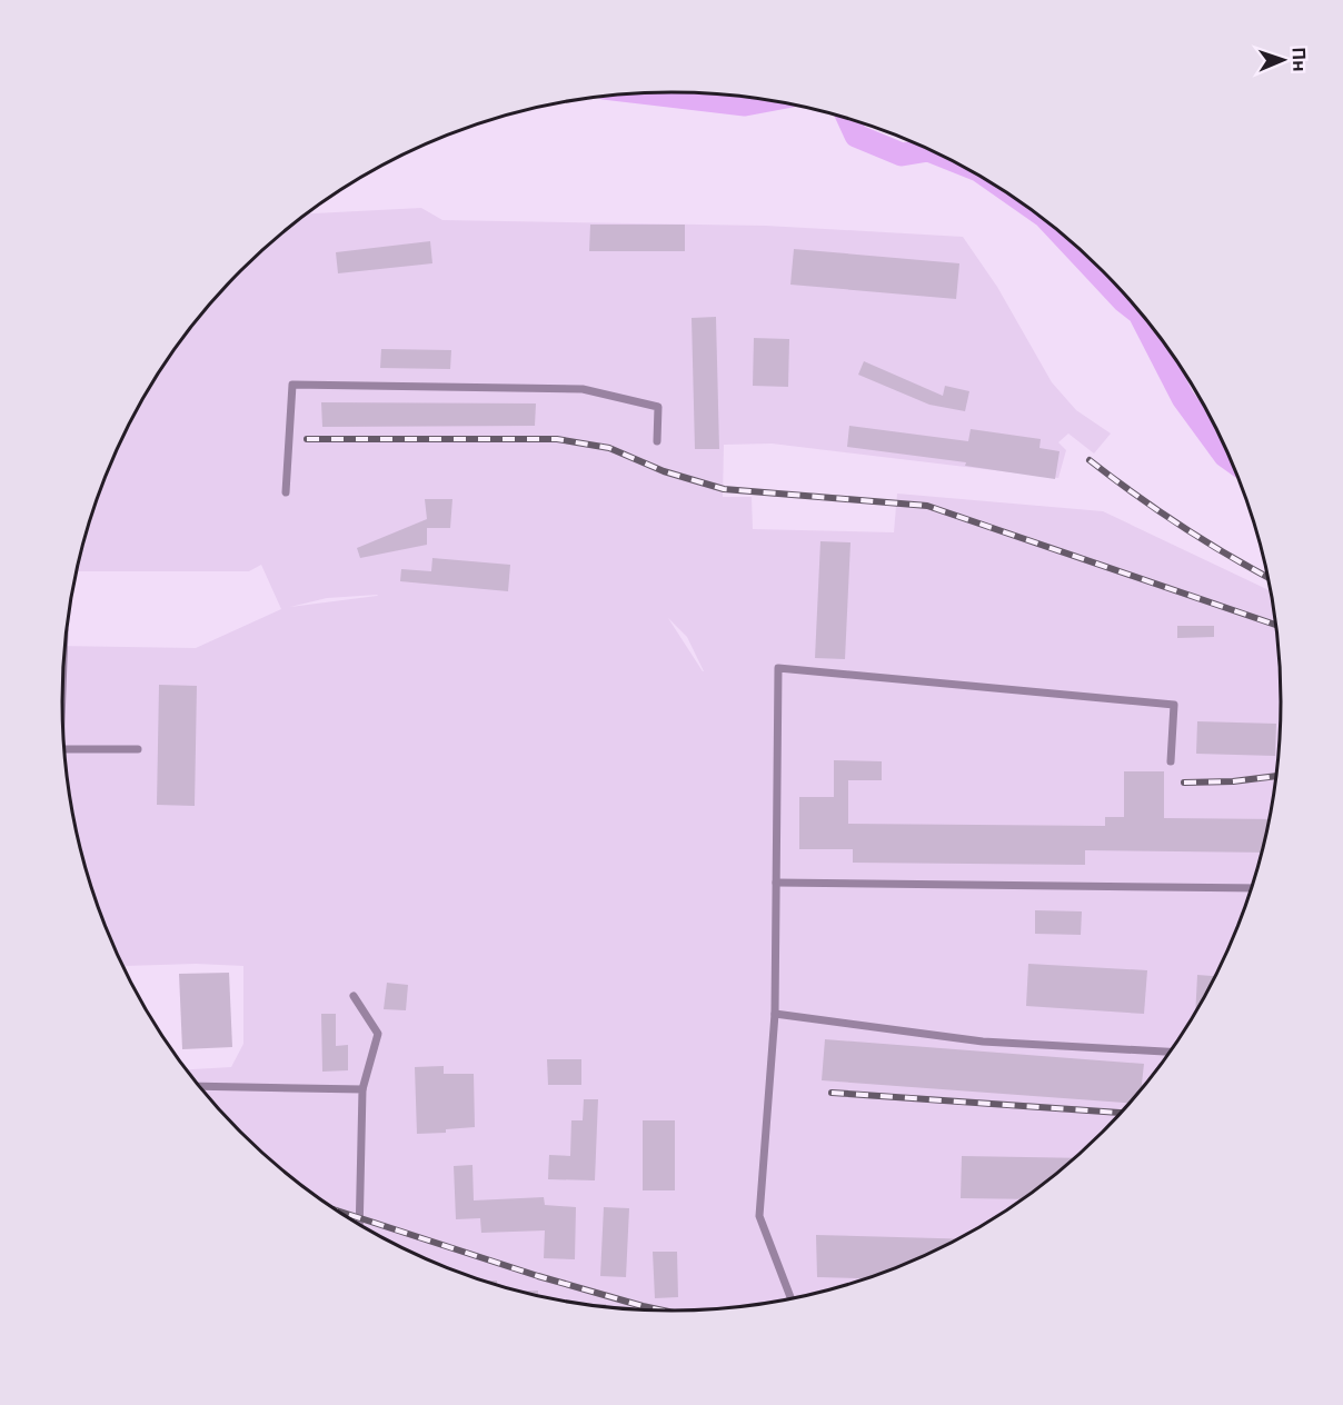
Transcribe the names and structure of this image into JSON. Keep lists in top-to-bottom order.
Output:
{
  "north": "right"
}
